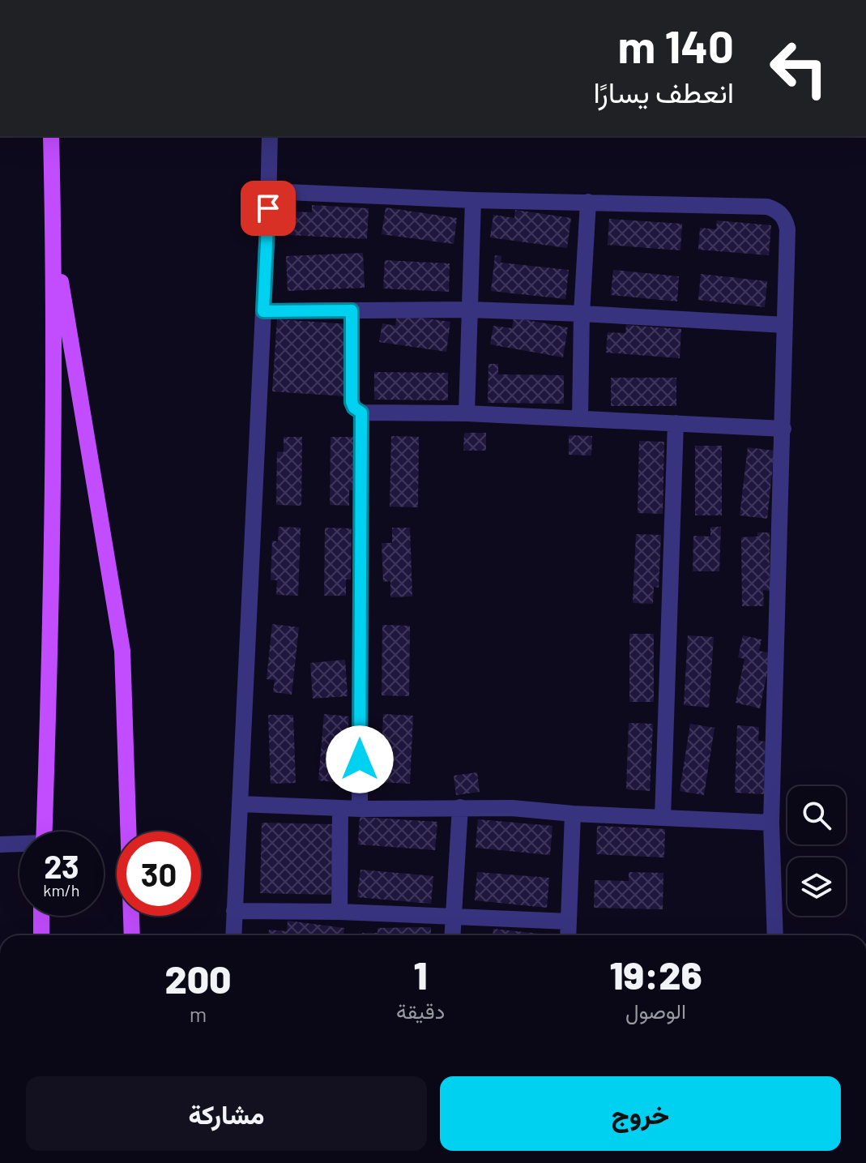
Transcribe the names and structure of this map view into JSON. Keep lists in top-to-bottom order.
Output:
{
  "page": {
    "turn": ["140 m", "انعطف يسارًا"],
    "speed": "23 km/h",
    "limit": "30",
    "eta": [
      "19:26",
      "الوصول",
      "1",
      "دقيقة",
      "200",
      "m"
    ],
    "buttons": ["خروج", "مشاركة"]
  }
}
